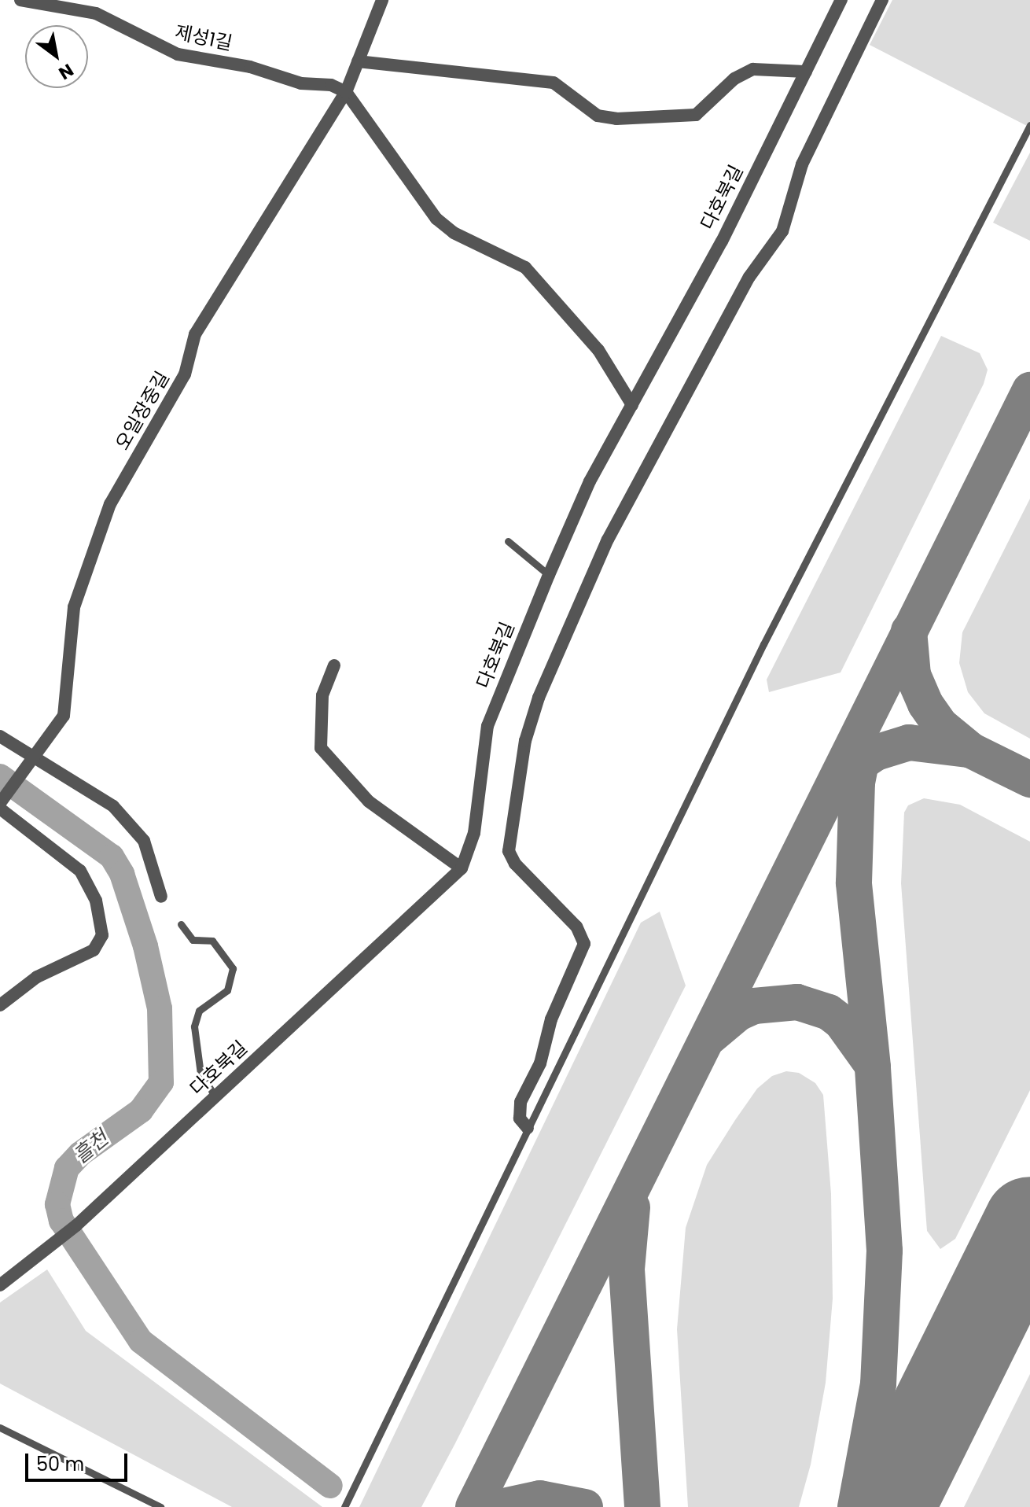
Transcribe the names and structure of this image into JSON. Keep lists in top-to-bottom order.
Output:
{
  "streets": {
    "street": ["제성1길", "다호북길", "오일장중길"]
  },
  "crossings": [
    ["제성1길", "오일장중길"]
  ],
  "water": ["흘천"],
  "scale_bar": "50 m",
  "north": "bottom right"
}
